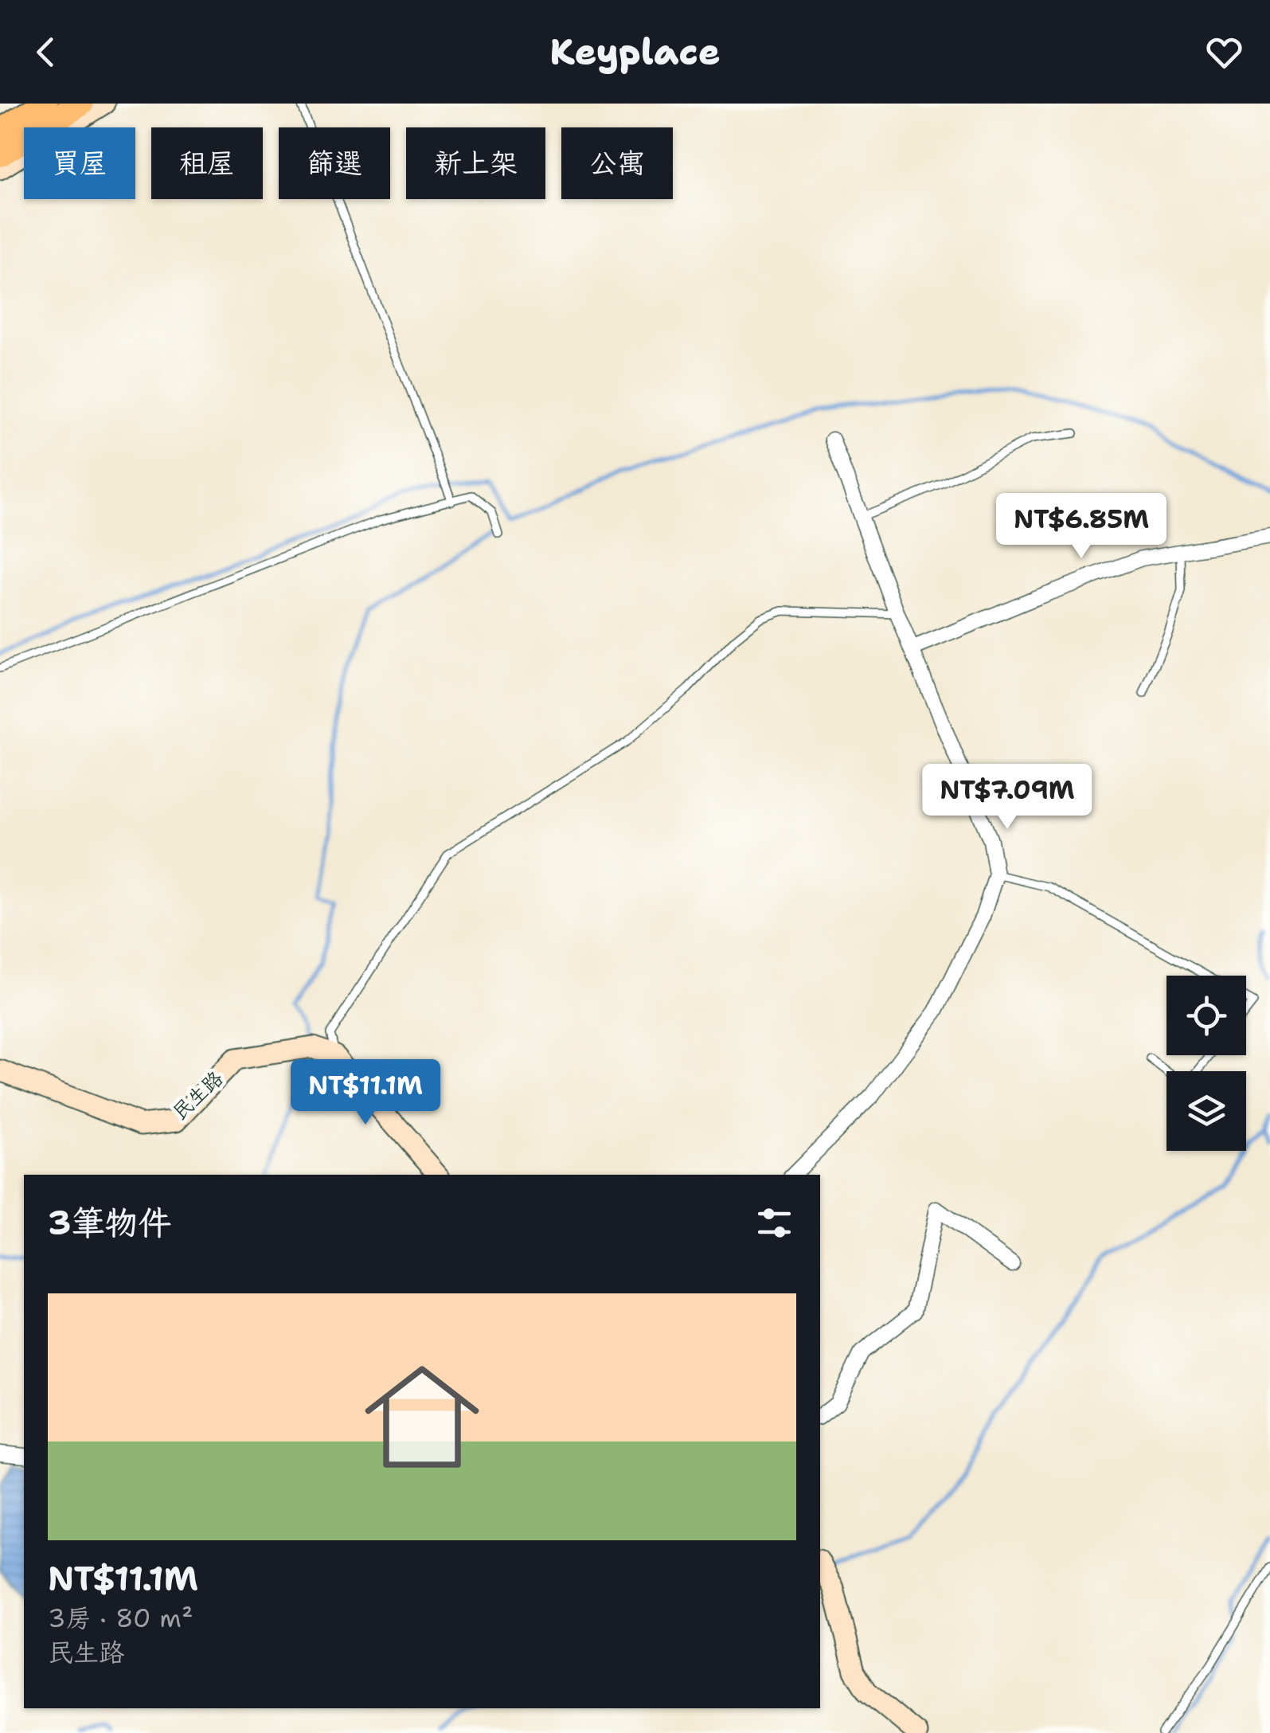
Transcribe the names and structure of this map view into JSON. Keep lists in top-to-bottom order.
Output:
{
  "streets": {
    "street": ["民生路"]
  },
  "page": {
    "header": "Keyplace",
    "chip": [
      "買屋",
      "租屋",
      "篩選",
      "新上架",
      "公寓"
    ],
    "price": ["NT$6.85M", "NT$7.09M", "NT$11.1M"],
    "heading": "3筆物件",
    "list": [
      {
        "name": "NT$11.1M",
        "note": "3房 · 80 m² · 民生路"
      }
    ]
  }
}
